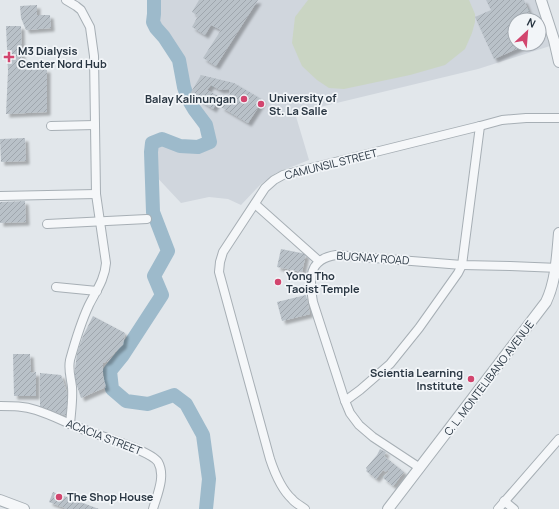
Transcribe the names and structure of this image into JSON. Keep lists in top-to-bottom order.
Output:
{
  "streets": {
    "street": [
      "CAMUNSIL STREET",
      "BUGNAY ROAD",
      "C. L. MONTELIBANO AVENUE",
      "ACACIA STREET"
    ]
  },
  "crossings": [
    ["BUGNAY ROAD", "C. L. MONTELIBANO AVENUE"]
  ],
  "places": {
    "health": ["M3 Dialysis Center Nord Hub"],
    "other": [
      "Balay Kalinungan",
      "University of St. La Salle",
      "Yong Tho Taoist Temple",
      "Scientia Learning Institute",
      "The Shop House"
    ]
  },
  "north": "top right"
}
